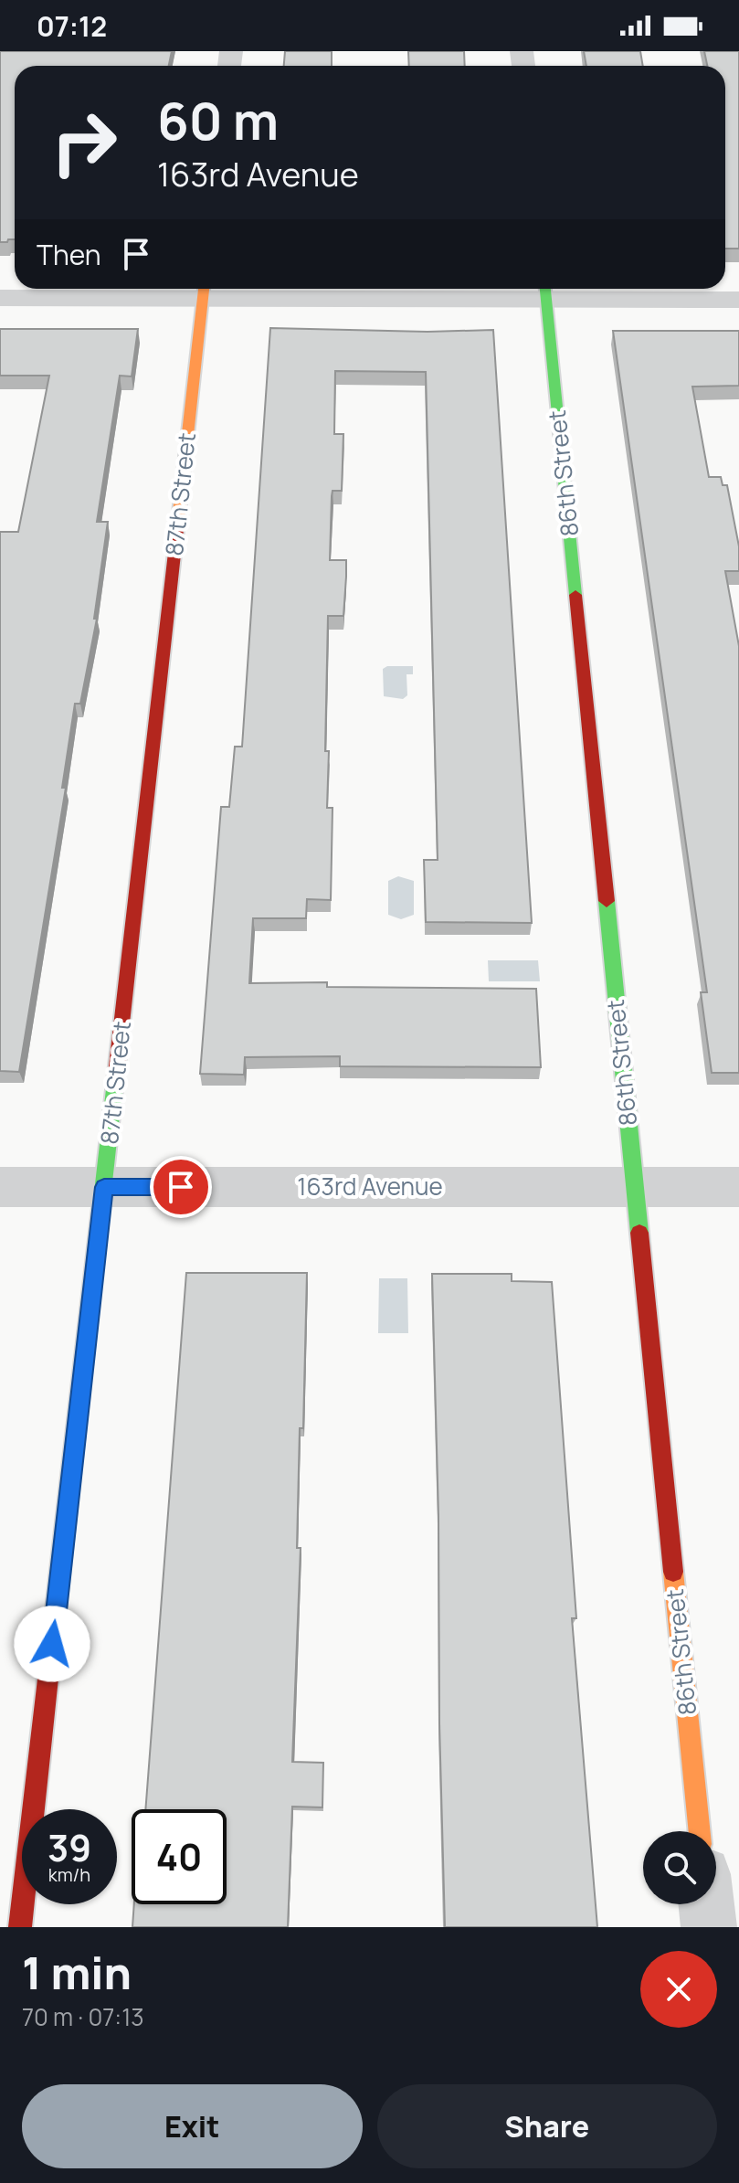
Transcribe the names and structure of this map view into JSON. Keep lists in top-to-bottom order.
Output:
{
  "streets": {
    "street": ["86th Street", "87th Street", "163rd Avenue"]
  },
  "crossings": [
    ["86th Street", "163rd Avenue"],
    ["87th Street", "163rd Avenue"]
  ],
  "page": {
    "status": "07:12",
    "turn": ["60 m", "163rd Avenue"],
    "then": "Then",
    "speed": "39 km/h",
    "limit": "40",
    "heading": ["1 min", "70 m · 07:13"],
    "buttons": ["Exit", "Share"]
  }
}
